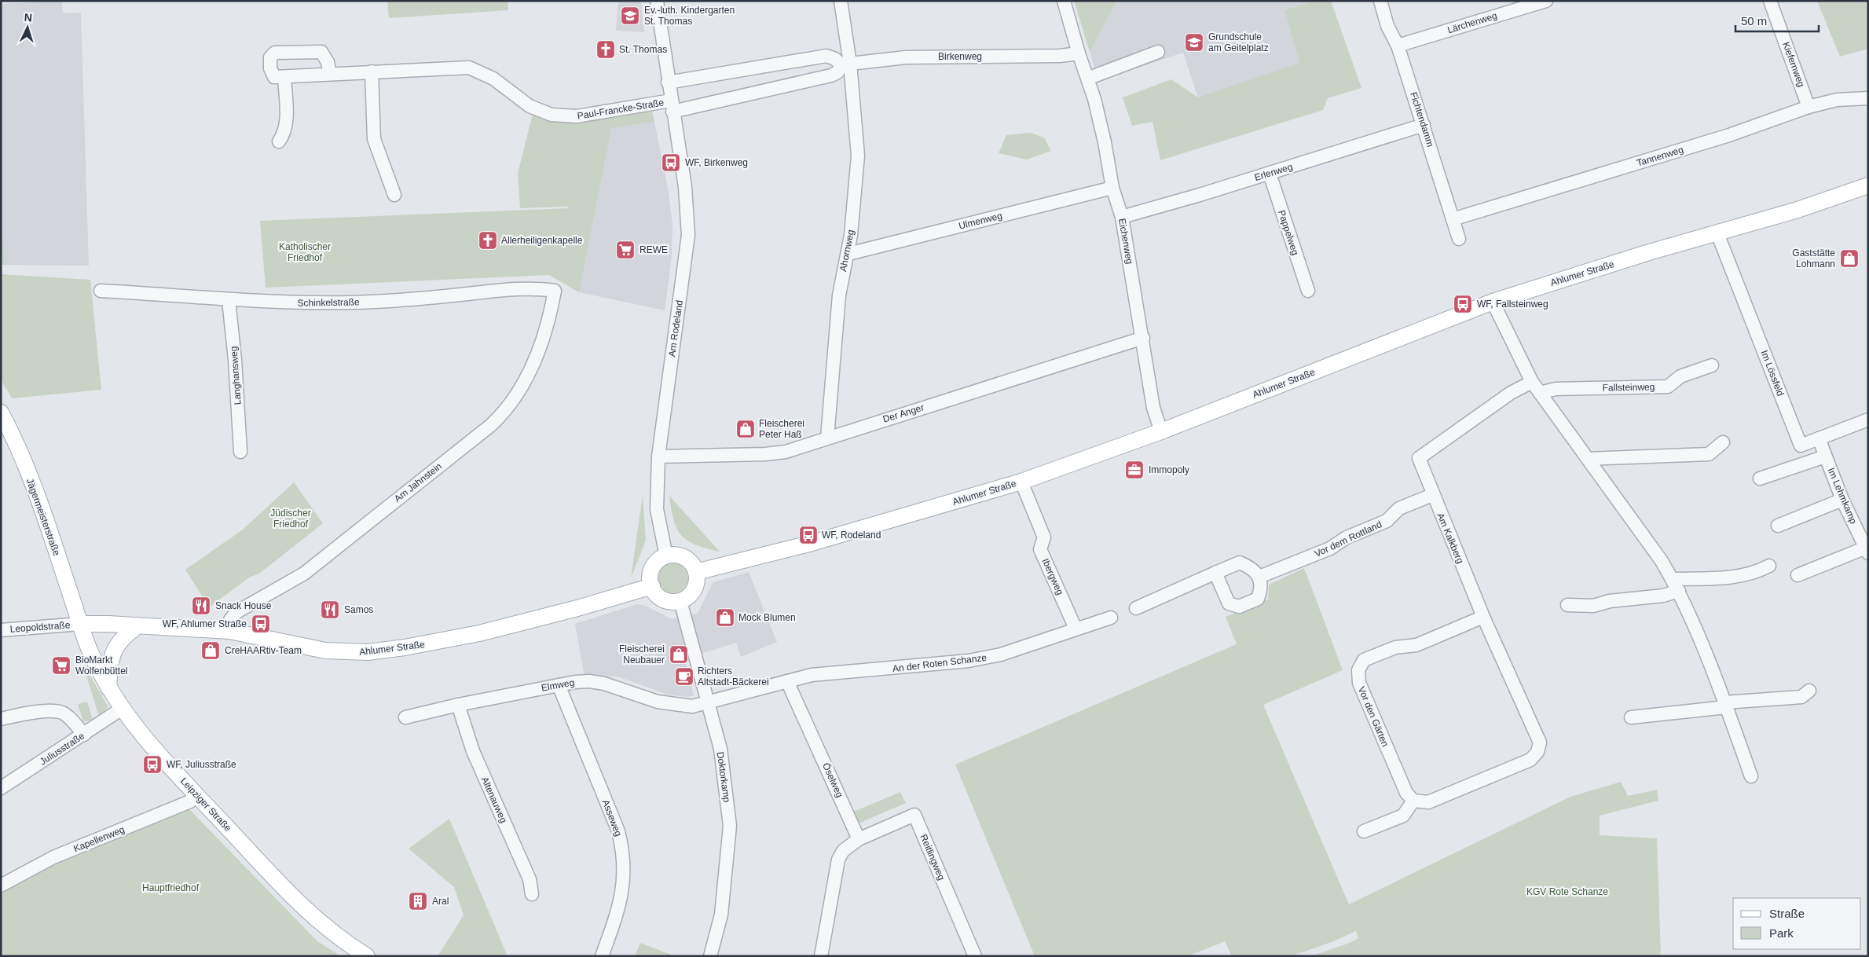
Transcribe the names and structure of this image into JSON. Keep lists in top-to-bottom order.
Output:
{
  "streets": {
    "main road": ["Ahlumer Straße", "Jägermeisterstraße", "Leipziger Straße"],
    "street": [
      "Lärchenweg",
      "Birkenweg",
      "Kiefernweg",
      "Paul-Francke-Straße",
      "Fichtendamm",
      "Tannenweg",
      "Erlenweg",
      "Ulmenweg",
      "Pappelweg",
      "Eichenweg",
      "Ahornweg",
      "Schinkelstraße",
      "Am Rodeland",
      "Im Lössfeld",
      "Langhansweg",
      "Fallsteinweg",
      "Der Anger",
      "Am Jahnstein",
      "Im Lehmkamp",
      "Am Kalkberg",
      "Vor dem Rottland",
      "Ibergweg",
      "Leopoldstraße",
      "An der Roten Schanze",
      "Elmweg",
      "Vor den Gärten",
      "Juliusstraße",
      "Doktorkamp",
      "Öselweg",
      "Altenauweg",
      "Asseweg",
      "Kapellenweg",
      "Reitlingweg"
    ]
  },
  "crossings": [
    ["Lärchenweg", "Fichtendamm"],
    ["Birkenweg", "Eichenweg"],
    ["Birkenweg", "Ahornweg"],
    ["Kiefernweg", "Tannenweg"],
    ["Paul-Francke-Straße", "Am Rodeland"],
    ["Fichtendamm", "Tannenweg"],
    ["Fichtendamm", "Erlenweg"],
    ["Erlenweg", "Pappelweg"],
    ["Erlenweg", "Eichenweg"],
    ["Ulmenweg", "Eichenweg"],
    ["Ulmenweg", "Ahornweg"],
    ["Eichenweg", "Ahlumer Straße"],
    ["Eichenweg", "Der Anger"],
    ["Ahornweg", "Der Anger"],
    ["Ahlumer Straße", "Am Rodeland"],
    ["Ahlumer Straße", "Im Lössfeld"],
    ["Ahlumer Straße", "Am Jahnstein"],
    ["Ahlumer Straße", "Jägermeisterstraße"],
    ["Ahlumer Straße", "Ibergweg"],
    ["Ahlumer Straße", "Leopoldstraße"],
    ["Ahlumer Straße", "Doktorkamp"],
    ["Ahlumer Straße", "Leipziger Straße"],
    ["Schinkelstraße", "Langhansweg"],
    ["Schinkelstraße", "Am Jahnstein"],
    ["Am Rodeland", "Der Anger"],
    ["Am Rodeland", "Doktorkamp"],
    ["Im Lössfeld", "Im Lehmkamp"],
    ["Jägermeisterstraße", "Leopoldstraße"],
    ["Jägermeisterstraße", "Leipziger Straße"],
    ["Am Kalkberg", "Vor dem Rottland"],
    ["Am Kalkberg", "Vor den Gärten"],
    ["Ibergweg", "An der Roten Schanze"],
    ["Leopoldstraße", "Leipziger Straße"],
    ["An der Roten Schanze", "Öselweg"],
    ["Elmweg", "Doktorkamp"],
    ["Elmweg", "Altenauweg"],
    ["Elmweg", "Asseweg"],
    ["Juliusstraße", "Leipziger Straße"],
    ["Öselweg", "Reitlingweg"],
    ["Leipziger Straße", "Kapellenweg"]
  ],
  "parks": [
    "Katholischer Friedhof",
    "Jüdischer Friedhof",
    "Hauptfriedhof",
    "KGV Rote Schanze"
  ],
  "places": {
    "school or university": ["Ev.-luth. Kindergarten St. Thomas", "Grundschule am Geitelplatz"],
    "church": ["St. Thomas", "Allerheiligenkapelle"],
    "bus stop": [
      "WF, Birkenweg",
      "WF, Fallsteinweg",
      "WF, Rodeland",
      "WF, Ahlumer Straße",
      "WF, Juliusstraße"
    ],
    "supermarket": ["REWE", "BioMarkt Wolfenbüttel"],
    "shop": [
      "Gaststätte Lohmann",
      "Fleischerei Peter Haß",
      "Mock Blumen",
      "CreHAARtiv-Team",
      "Fleischerei Neubauer"
    ],
    "office": ["Immopoly"],
    "restaurant": ["Snack House", "Samos"],
    "cafe": ["Richters Altstadt-Bäckerei"],
    "building": ["Aral"]
  },
  "legend": ["Straße", "Park"],
  "scale_bar": "50 m",
  "north": "top"
}
